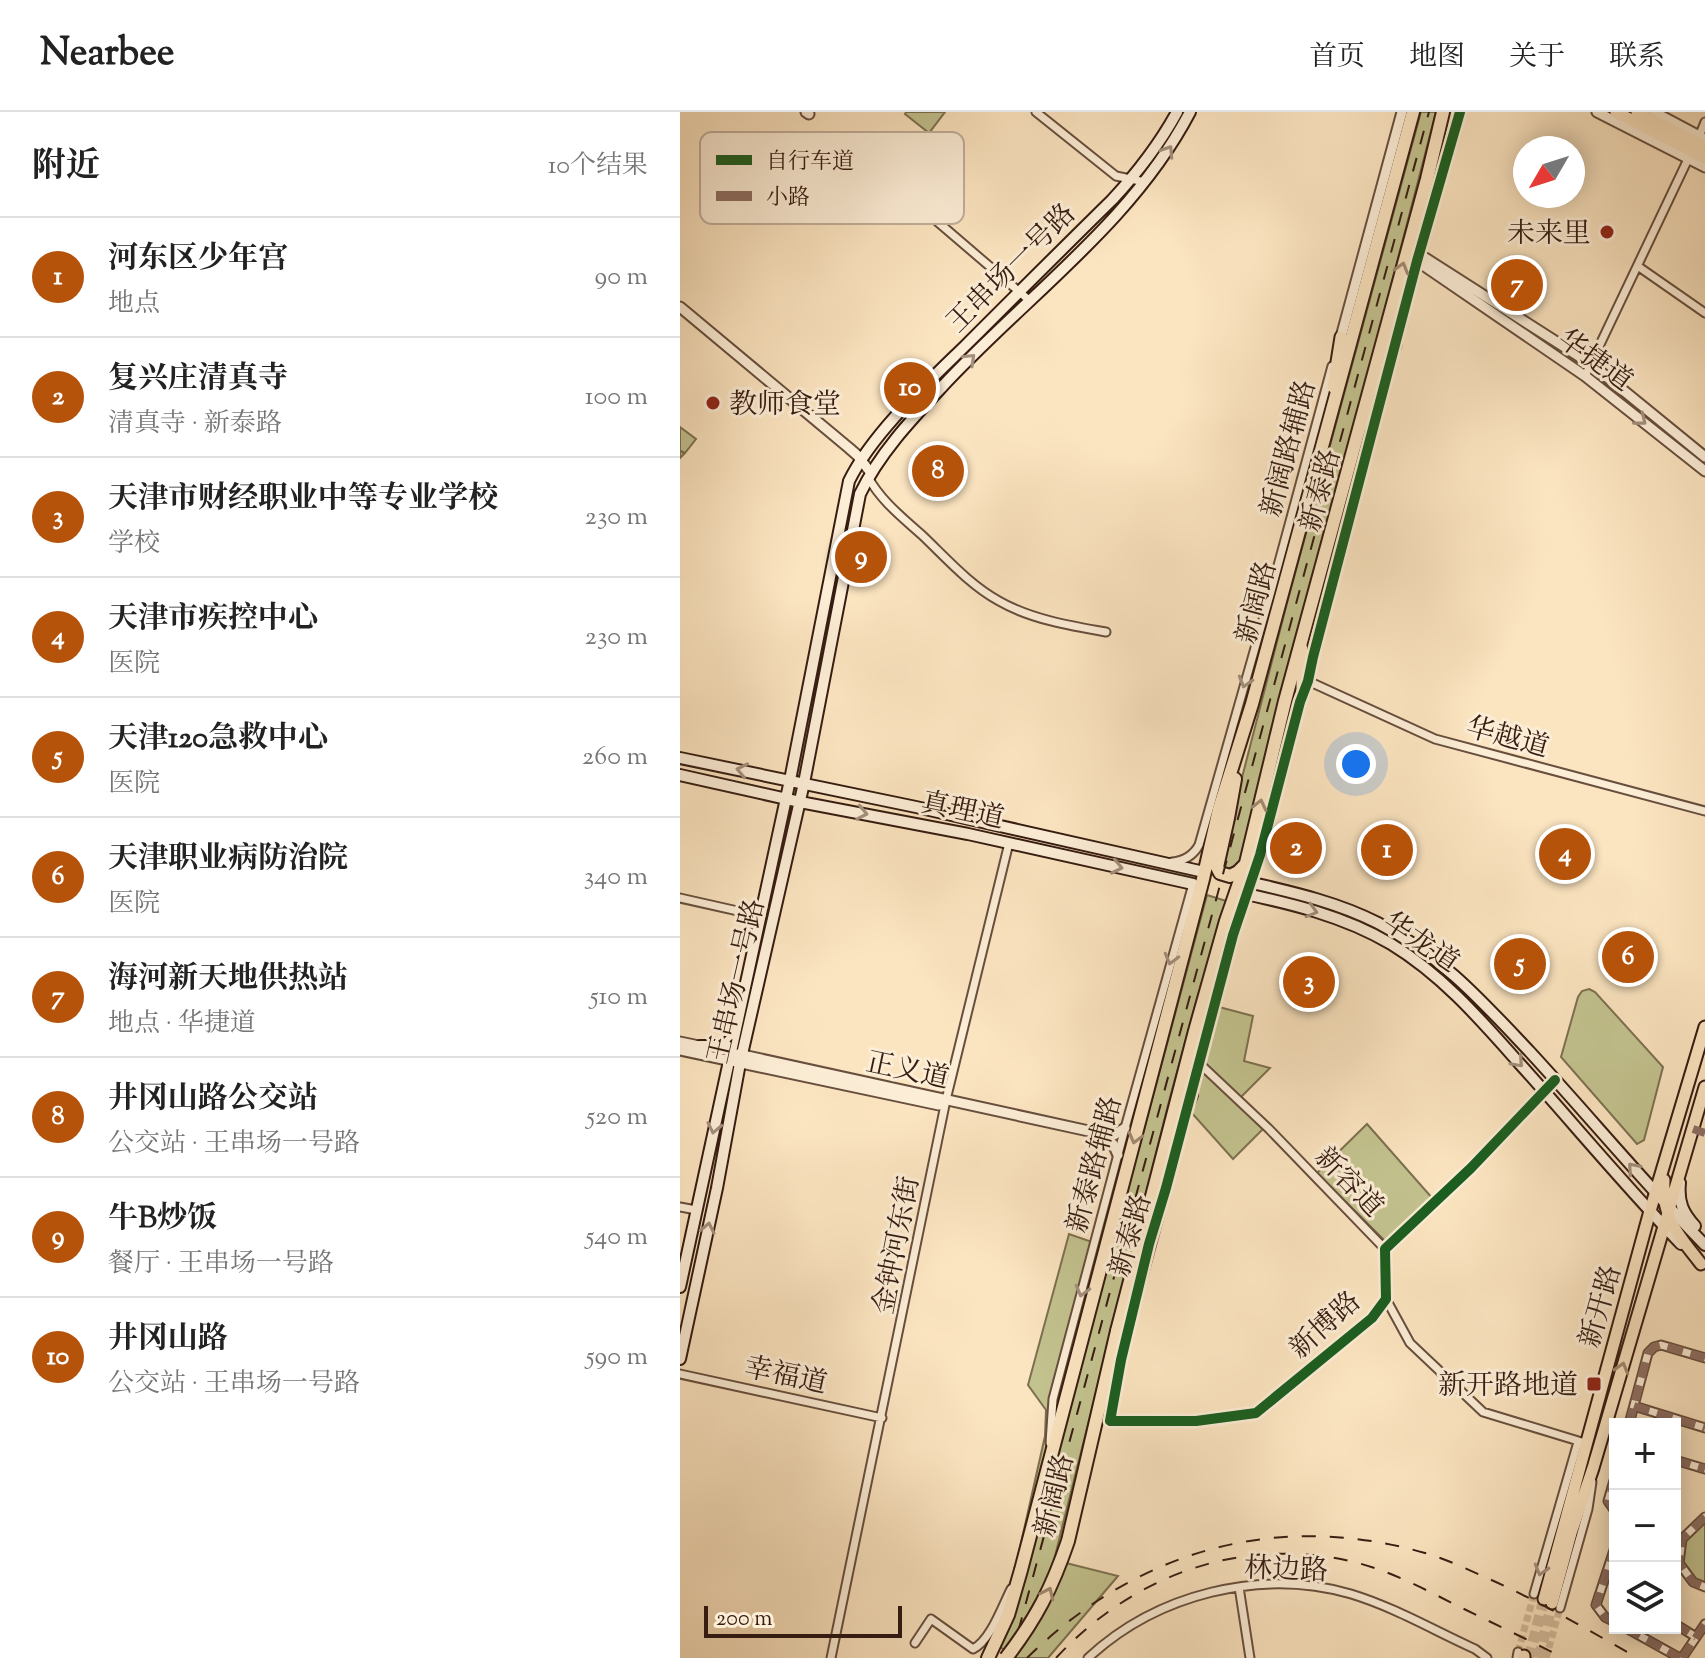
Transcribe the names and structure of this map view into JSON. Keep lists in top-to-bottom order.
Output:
{
  "streets": {
    "highway": ["新泰路", "新阔路"],
    "main road": [
      "王串场一号路",
      "真理道",
      "华龙道",
      "新开路"
    ],
    "street": [
      "华捷道",
      "新阔路辅路",
      "华越道",
      "正义道",
      "新泰路辅路",
      "新容道",
      "金钟河东街",
      "新博路",
      "幸福道",
      "林边路"
    ]
  },
  "crossings": [
    ["王串场一号路", "真理道"],
    ["王串场一号路", "正义道"],
    ["新阔路辅路", "新阔路"],
    ["新阔路辅路", "真理道"],
    ["新泰路", "新阔路"],
    ["新泰路", "华龙道"],
    ["新泰路", "新容道"],
    ["新泰路", "新博路"],
    ["新阔路", "真理道"],
    ["新阔路", "新泰路辅路"],
    ["真理道", "新泰路辅路"],
    ["真理道", "金钟河东街"],
    ["华龙道", "新开路"],
    ["正义道", "新泰路辅路"],
    ["正义道", "金钟河东街"],
    ["新容道", "新博路"],
    ["金钟河东街", "幸福道"]
  ],
  "places": {
    "other": ["未来里", "教师食堂"],
    "transit": ["新开路地道"]
  },
  "legend": ["自行车道", "小路"],
  "scale_bar": "200 m",
  "north": "bottom left",
  "page": {
    "header": "Nearbee",
    "nav": [
      "首页",
      "地图",
      "关于",
      "联系"
    ],
    "heading": ["附近", "10个结果"],
    "list": [
      {
        "mark": "1",
        "name": "河东区少年宫",
        "note": "地点",
        "value": "90 m"
      },
      {
        "mark": "2",
        "name": "复兴庄清真寺",
        "note": "清真寺 · 新泰路",
        "value": "100 m"
      },
      {
        "mark": "3",
        "name": "天津市财经职业中等专业学校",
        "note": "学校",
        "value": "230 m"
      },
      {
        "mark": "4",
        "name": "天津市疾控中心",
        "note": "医院",
        "value": "230 m"
      },
      {
        "mark": "5",
        "name": "天津120急救中心",
        "note": "医院",
        "value": "260 m"
      },
      {
        "mark": "6",
        "name": "天津职业病防治院",
        "note": "医院",
        "value": "340 m"
      },
      {
        "mark": "7",
        "name": "海河新天地供热站",
        "note": "地点 · 华捷道",
        "value": "510 m"
      },
      {
        "mark": "8",
        "name": "井冈山路公交站",
        "note": "公交站 · 王串场一号路",
        "value": "520 m"
      },
      {
        "mark": "9",
        "name": "牛B炒饭",
        "note": "餐厅 · 王串场一号路",
        "value": "540 m"
      },
      {
        "mark": "10",
        "name": "井冈山路",
        "note": "公交站 · 王串场一号路",
        "value": "590 m"
      }
    ],
    "pins": [
      "7",
      "10",
      "8",
      "9",
      "2",
      "1",
      "4",
      "6",
      "5",
      "3"
    ],
    "map_buttons": ["+", "−"],
    "scale": "200 m"
  }
}
